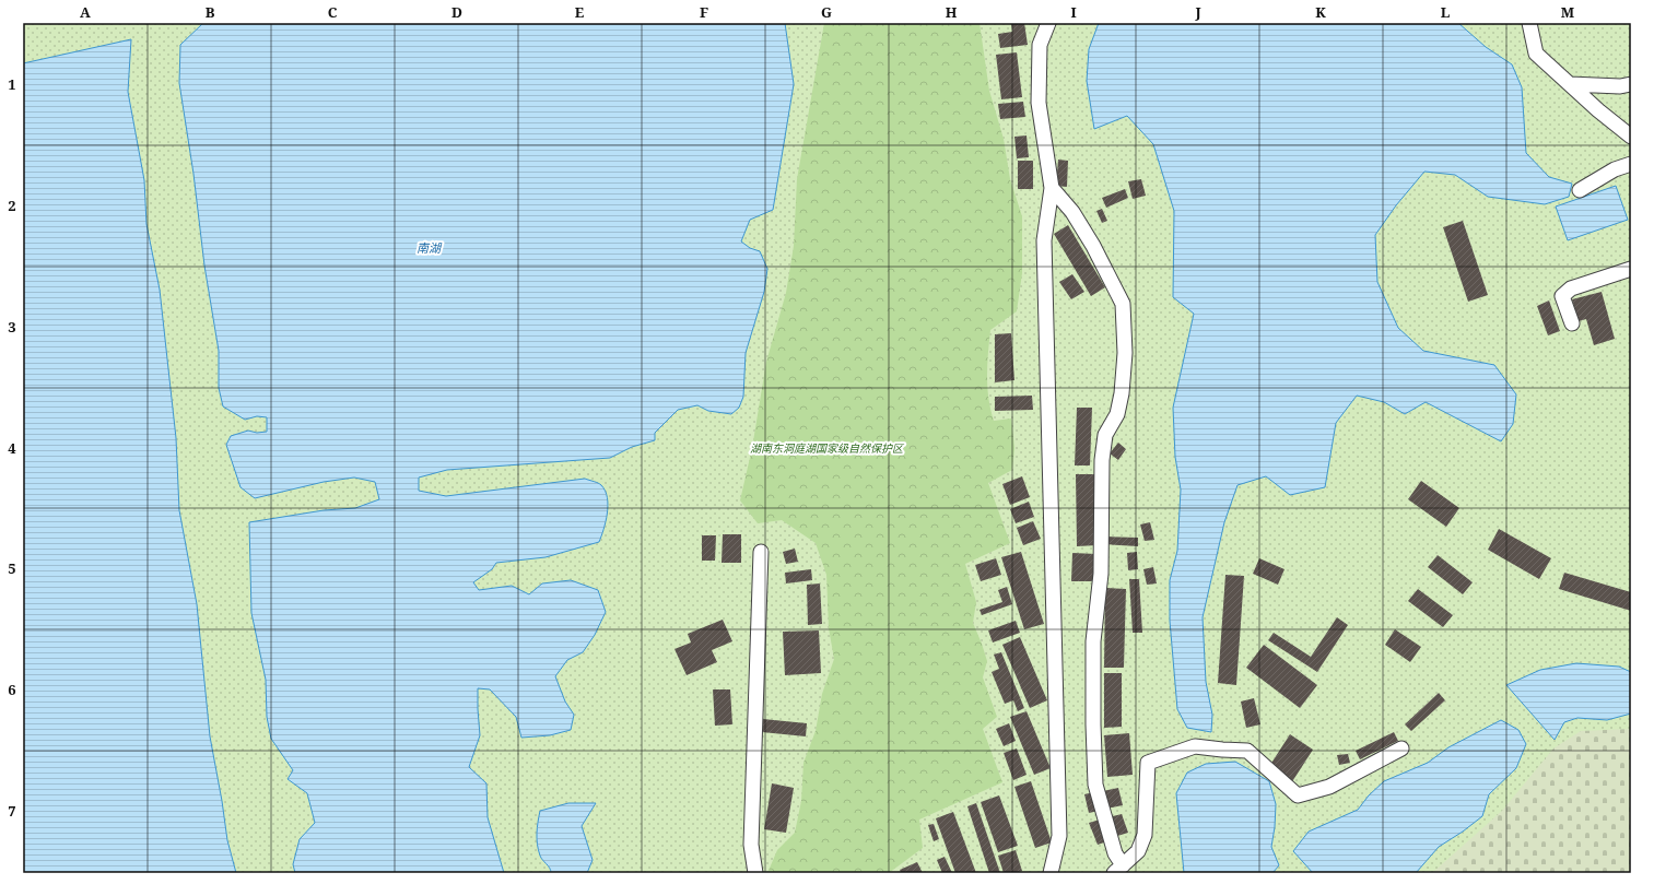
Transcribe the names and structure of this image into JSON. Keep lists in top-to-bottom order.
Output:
{
  "water": ["南湖"],
  "parks": ["湖南东洞庭湖国家级自然保护区"],
  "grid": {
    "columns": [
      "A",
      "B",
      "C",
      "D",
      "E",
      "F",
      "G",
      "H",
      "I",
      "J",
      "K",
      "L",
      "M"
    ],
    "rows": [
      "1",
      "2",
      "3",
      "4",
      "5",
      "6",
      "7"
    ]
  }
}
